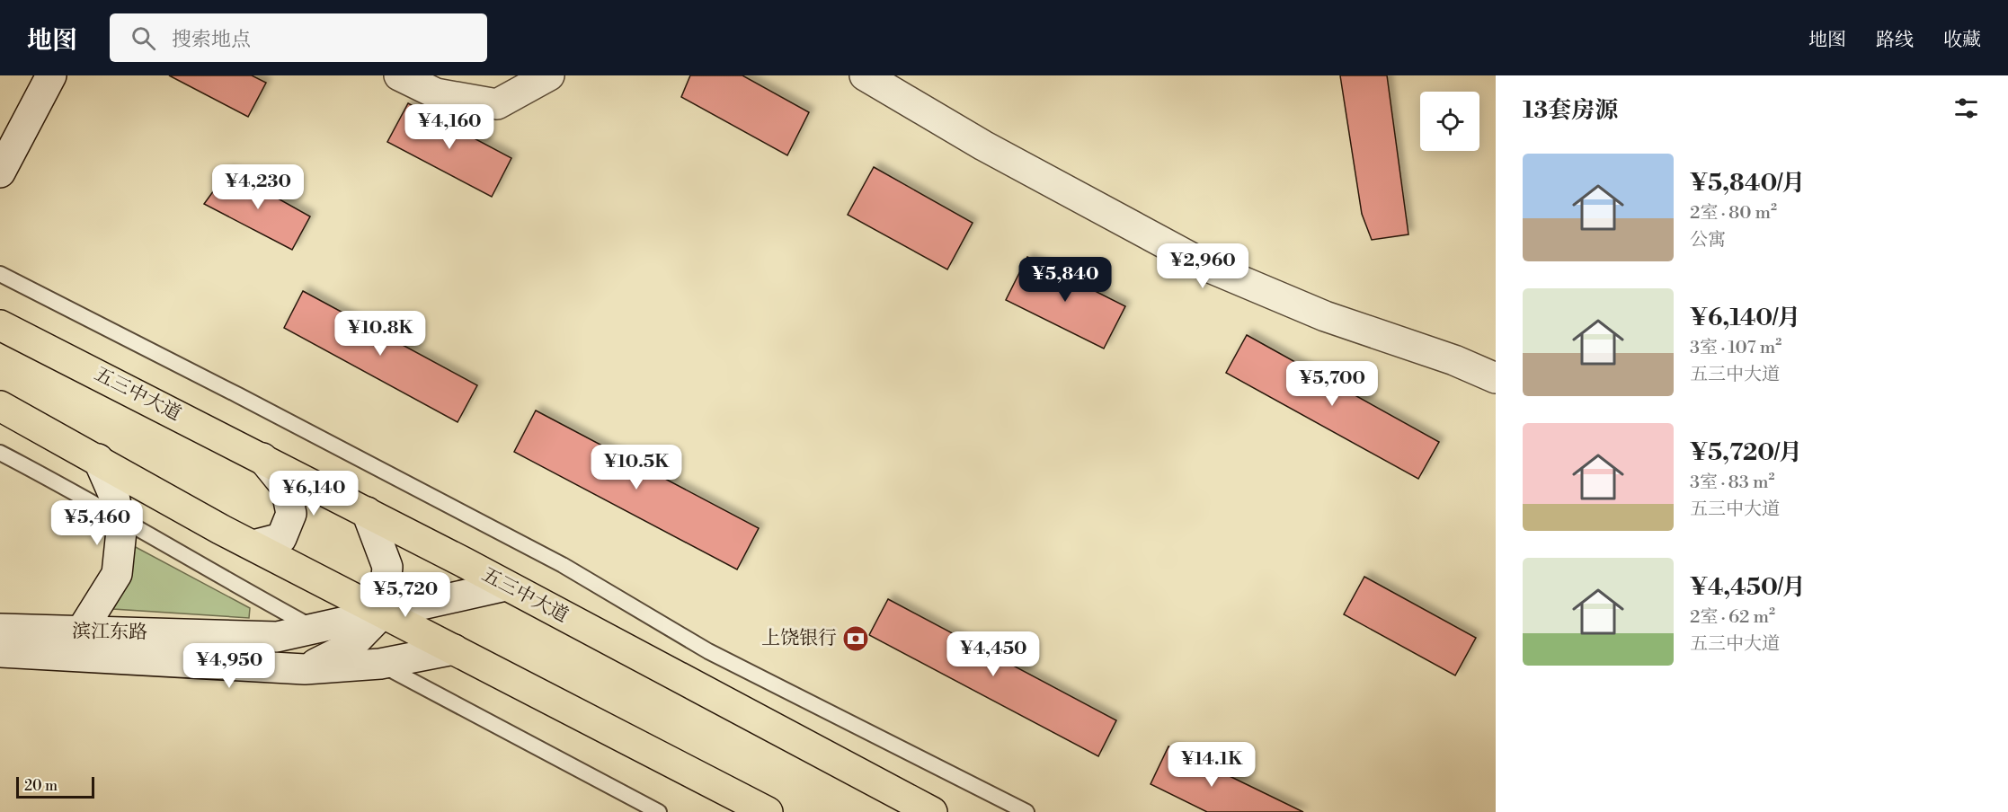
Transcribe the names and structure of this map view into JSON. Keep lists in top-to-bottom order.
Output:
{
  "streets": {
    "main road": ["五三中大道", "滨江东路"]
  },
  "crossings": [
    ["五三中大道", "滨江东路"]
  ],
  "places": {
    "bank": ["上饶银行"]
  },
  "scale_bar": "20 m",
  "page": {
    "header": "地图",
    "search": "搜索地点",
    "nav": ["地图", "路线", "收藏"],
    "heading": "13套房源",
    "price": [
      "¥4,160",
      "¥4,230",
      "¥2,960",
      "¥5,840",
      "¥10.8K",
      "¥5,700",
      "¥10.5K",
      "¥6,140",
      "¥5,460",
      "¥5,720",
      "¥4,450",
      "¥4,950",
      "¥14.1K"
    ],
    "list": [
      {
        "name": "¥5,840/月",
        "note": "2室 · 80 m² · 公寓"
      },
      {
        "name": "¥6,140/月",
        "note": "3室 · 107 m² · 五三中大道"
      },
      {
        "name": "¥5,720/月",
        "note": "3室 · 83 m² · 五三中大道"
      },
      {
        "name": "¥4,450/月",
        "note": "2室 · 62 m² · 五三中大道"
      }
    ],
    "scale": "20 m"
  }
}
